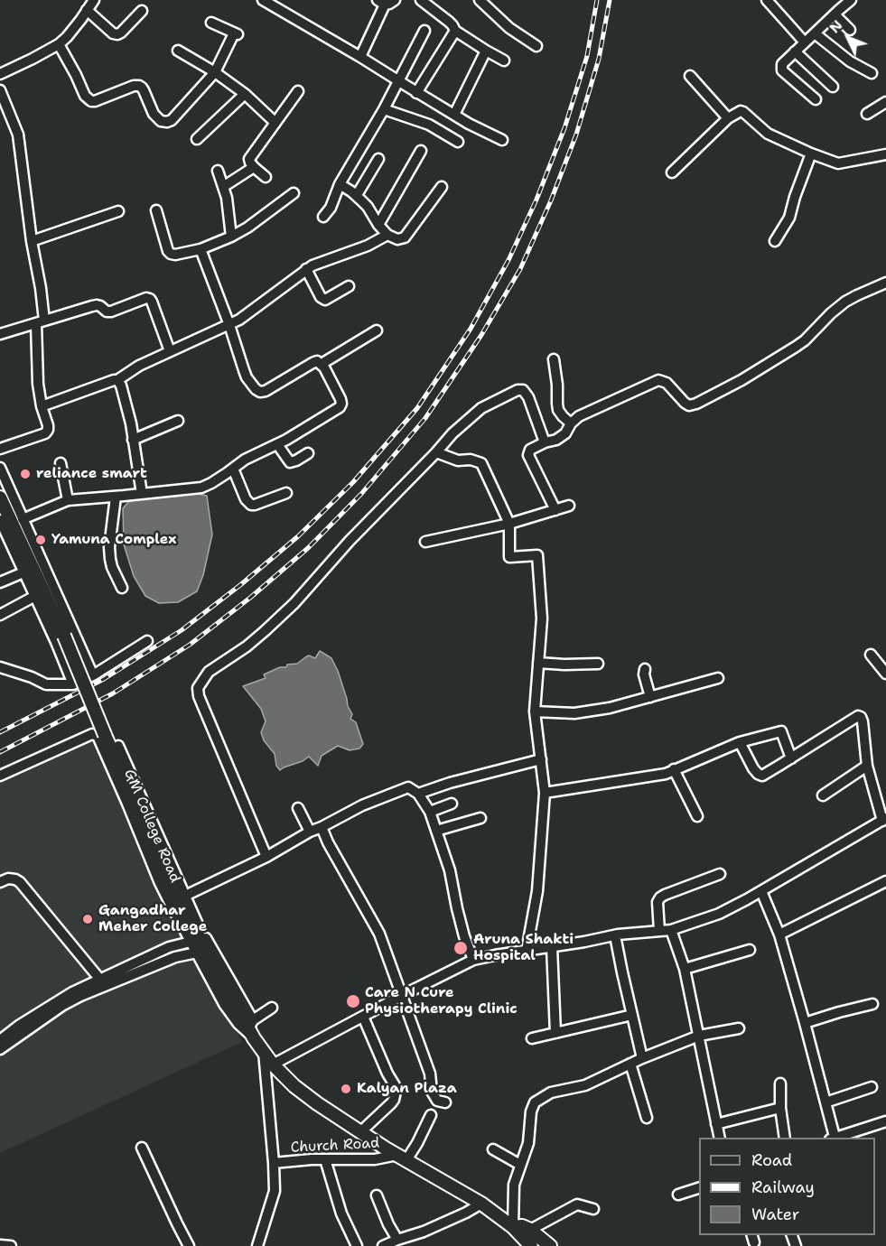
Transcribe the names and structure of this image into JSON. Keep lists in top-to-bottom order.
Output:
{
  "streets": {
    "street": ["GM College Road", "Church Road"]
  },
  "places": [
    "reliance smart",
    "Yamuna Complex",
    "Gangadhar Meher College",
    "Aruna Shakti Hospital",
    "Care N Cure Physiotherapy Clinic",
    "Kalyan Plaza"
  ],
  "legend": ["Road", "Railway", "Water"],
  "north": "top left"
}
